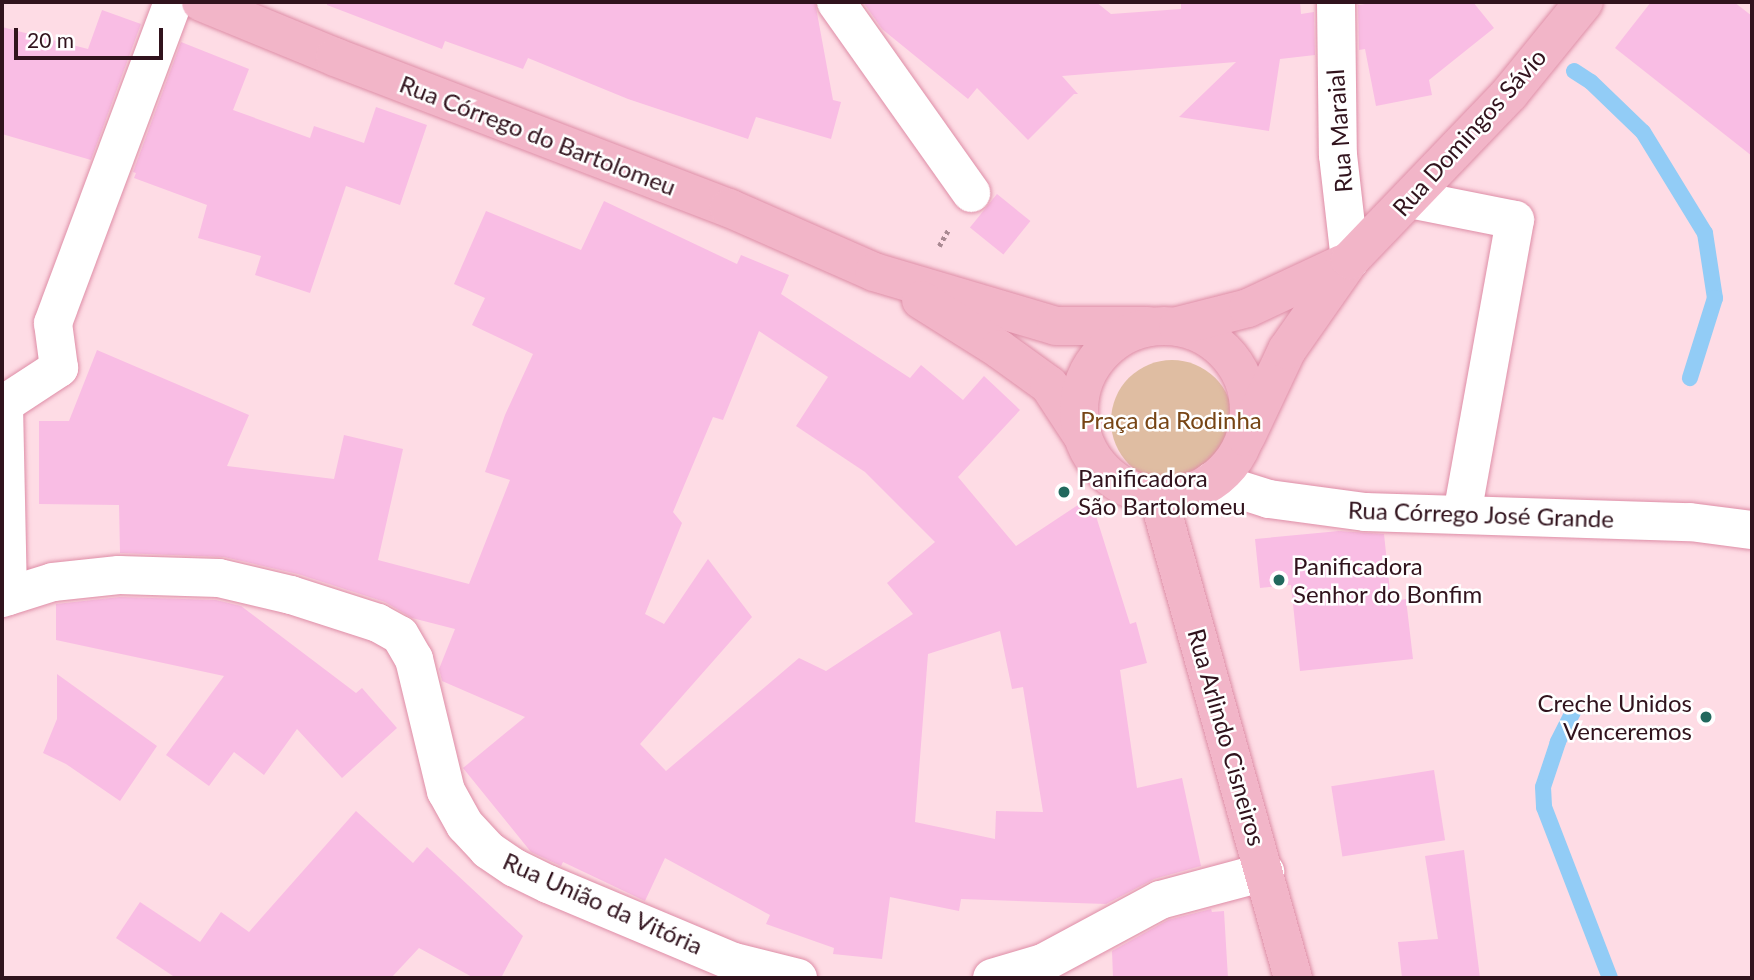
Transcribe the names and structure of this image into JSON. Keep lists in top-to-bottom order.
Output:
{
  "streets": {
    "main road": ["Rua Domingos Sávio", "Rua Córrego do Bartolomeu", "Rua Arlindo Cisneiros"],
    "street": ["Rua Maraial", "Rua Córrego José Grande", "Rua União da Vitória"]
  },
  "crossings": [
    ["Rua Maraial", "Rua Domingos Sávio"],
    ["Rua Domingos Sávio", "Rua Córrego do Bartolomeu"],
    ["Rua Domingos Sávio", "Rua Córrego José Grande"],
    ["Rua Domingos Sávio", "Rua Arlindo Cisneiros"],
    ["Rua Córrego do Bartolomeu", "Rua Córrego José Grande"],
    ["Rua Córrego do Bartolomeu", "Rua Arlindo Cisneiros"],
    ["Rua Córrego José Grande", "Rua Arlindo Cisneiros"]
  ],
  "parks": ["Praça da Rodinha"],
  "places": ["Panificadora São Bartolomeu", "Panificadora Senhor do Bonfim", "Creche Unidos Venceremos"],
  "scale_bar": "20 m"
}
